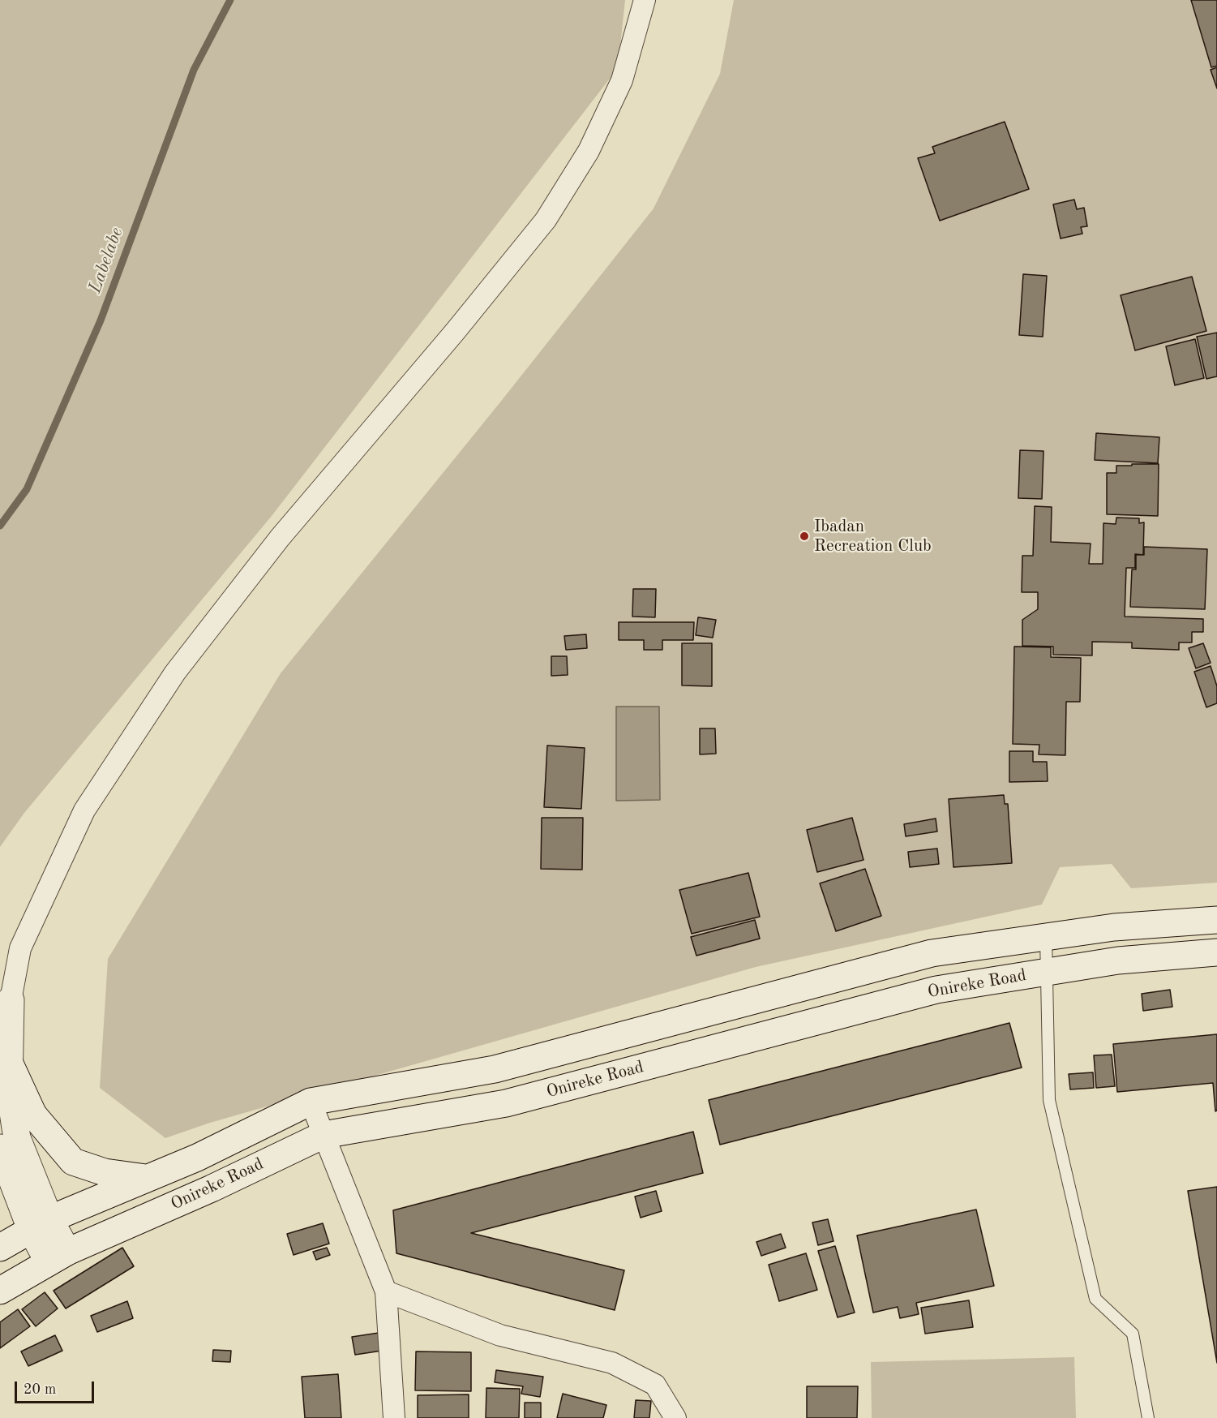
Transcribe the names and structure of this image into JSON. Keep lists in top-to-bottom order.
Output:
{
  "streets": {
    "main road": ["Onireke Road"]
  },
  "water": ["Labelabe"],
  "places": ["Ibadan Recreation Club"],
  "scale_bar": "20 m"
}
